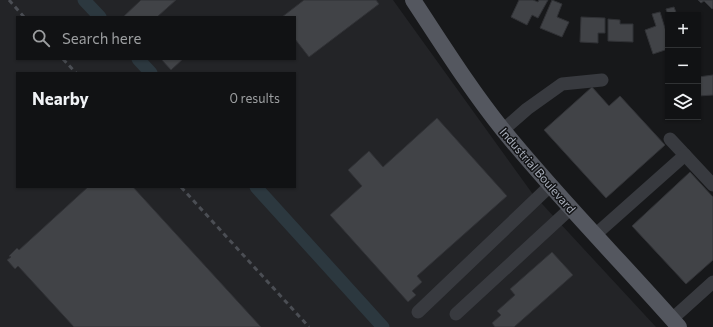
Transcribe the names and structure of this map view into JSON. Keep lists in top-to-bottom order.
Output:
{
  "streets": {
    "main road": ["Industrial Boulevard"]
  },
  "page": {
    "map_buttons": ["+", "−"],
    "search": "Search here",
    "heading": ["Nearby", "0 results"]
  }
}
